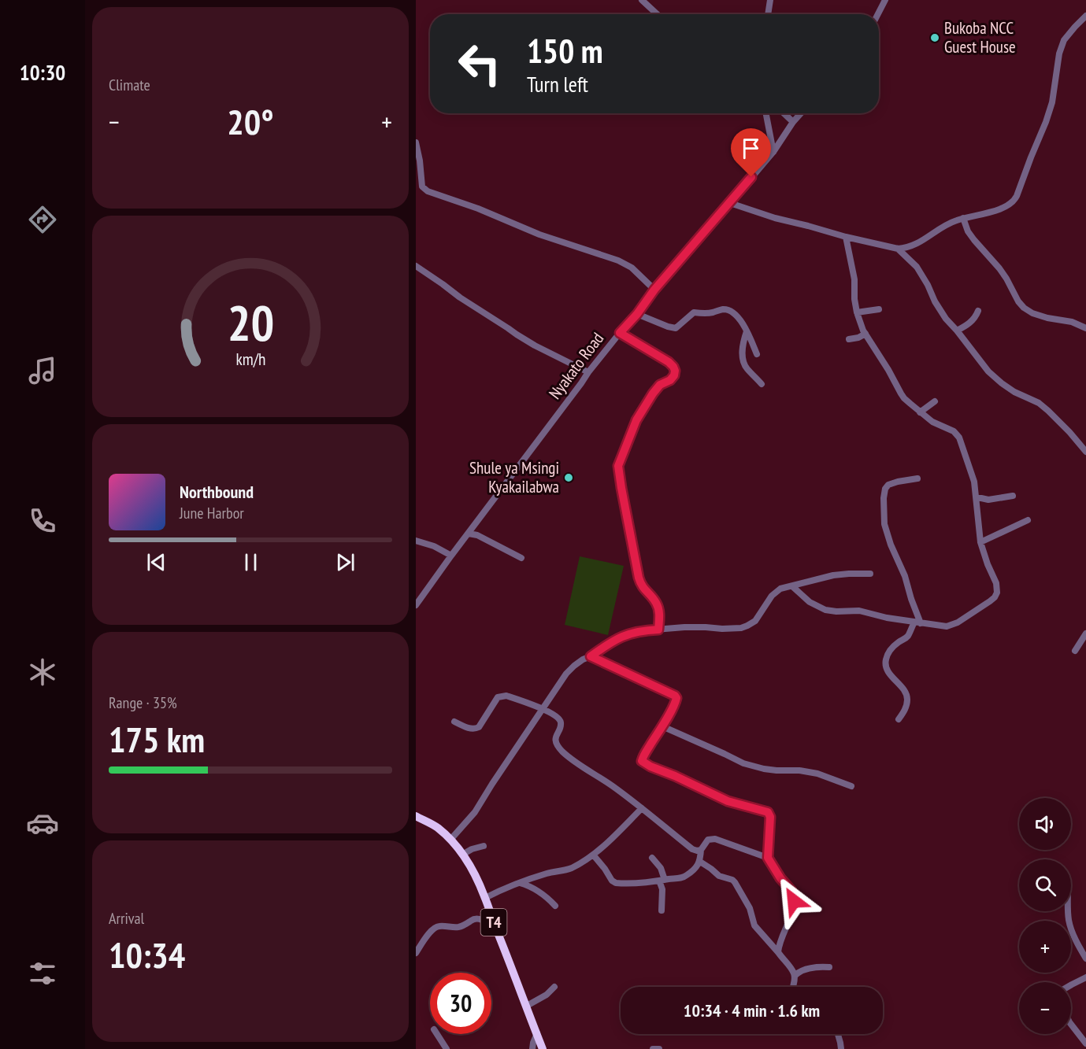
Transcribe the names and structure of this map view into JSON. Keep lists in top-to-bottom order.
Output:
{
  "streets": {
    "highway": ["T4"],
    "street": ["Nyakato Road"]
  },
  "places": ["Bukoba NCC Guest House", "Shule ya Msingi Kyakailabwa"],
  "page": {
    "tabs": "10:30",
    "tile": [
      "Climate",
      ["Range · 35%", "175 km"],
      ["Arrival", "10:34"]
    ],
    "turn": ["150 m", "Turn left"],
    "heat": ["−", "20°", "+"],
    "song": ["Northbound", "June Harbor"],
    "map_buttons": ["+", "−"],
    "limit": "30",
    "trip": "10:34 · 4 min · 1.6 km",
    "gauge": ["20", "km/h"]
  }
}
